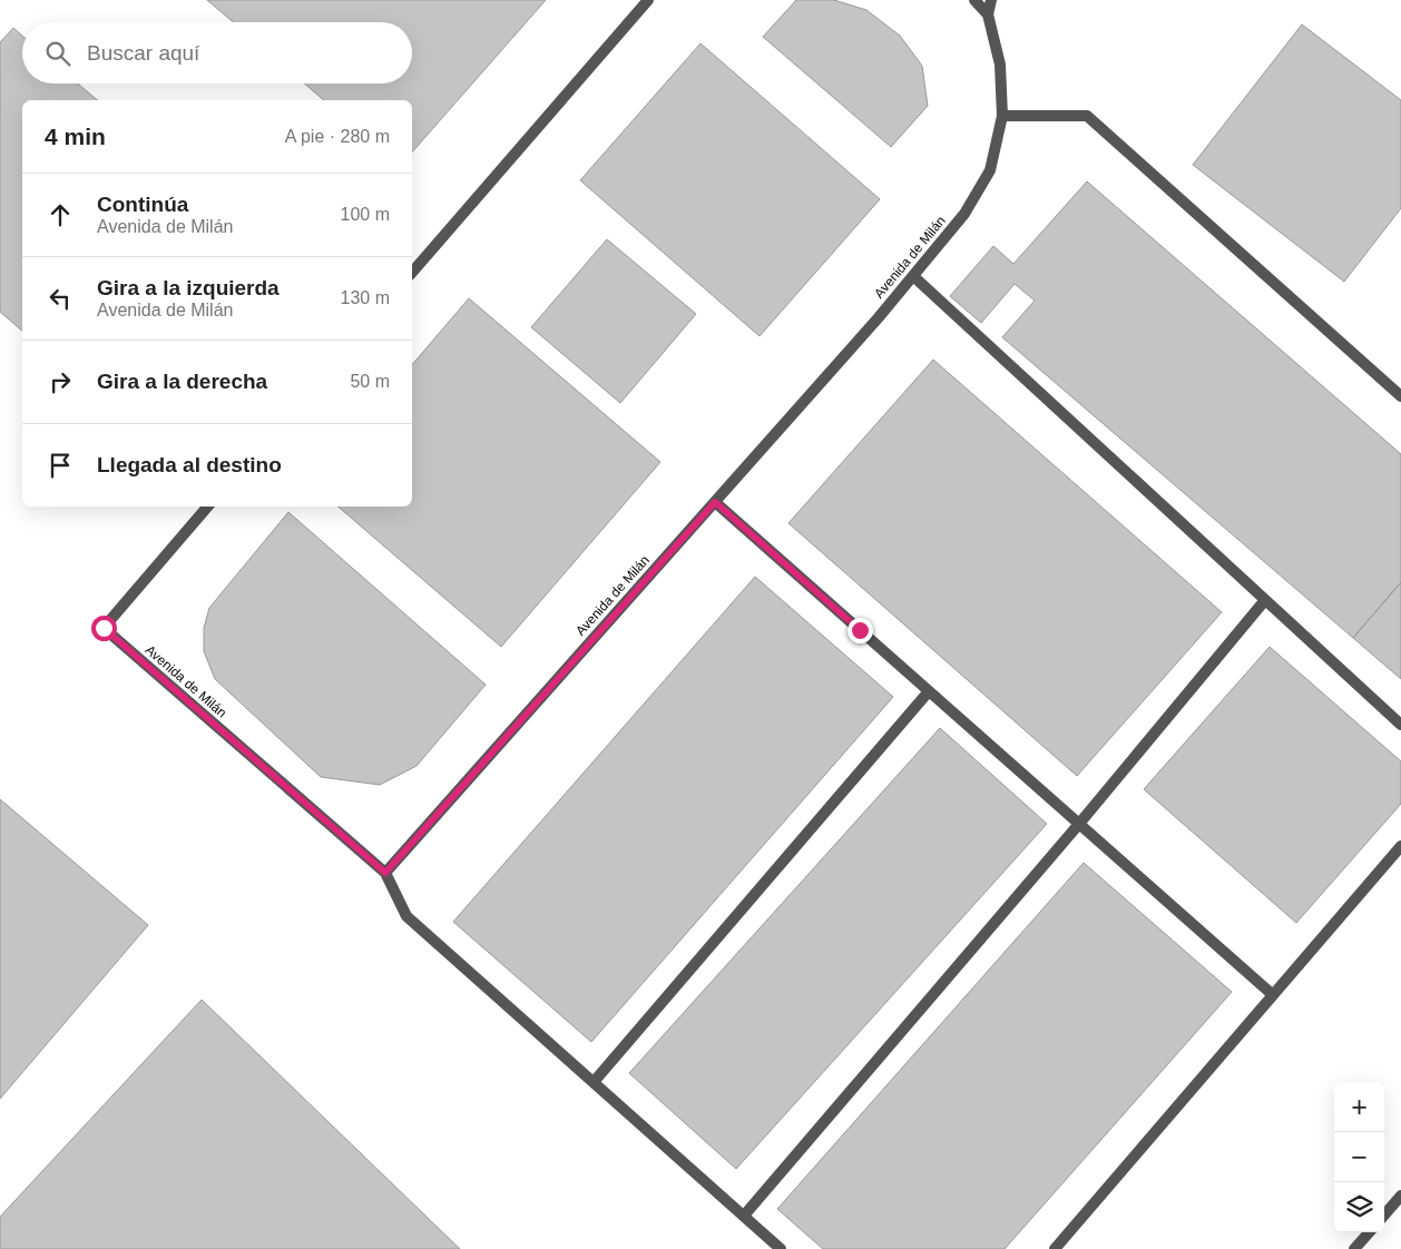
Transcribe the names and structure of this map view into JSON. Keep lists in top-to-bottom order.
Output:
{
  "streets": {
    "street": ["Avenida de Milán"]
  },
  "page": {
    "search": "Buscar aquí",
    "heading": ["4 min", "A pie · 280 m"],
    "list": [
      ["Continúa", "Avenida de Milán", "100 m"],
      ["Gira a la izquierda", "Avenida de Milán", "130 m"],
      ["Gira a la derecha", "50 m"],
      "Llegada al destino"
    ],
    "map_buttons": ["+", "−"]
  }
}
